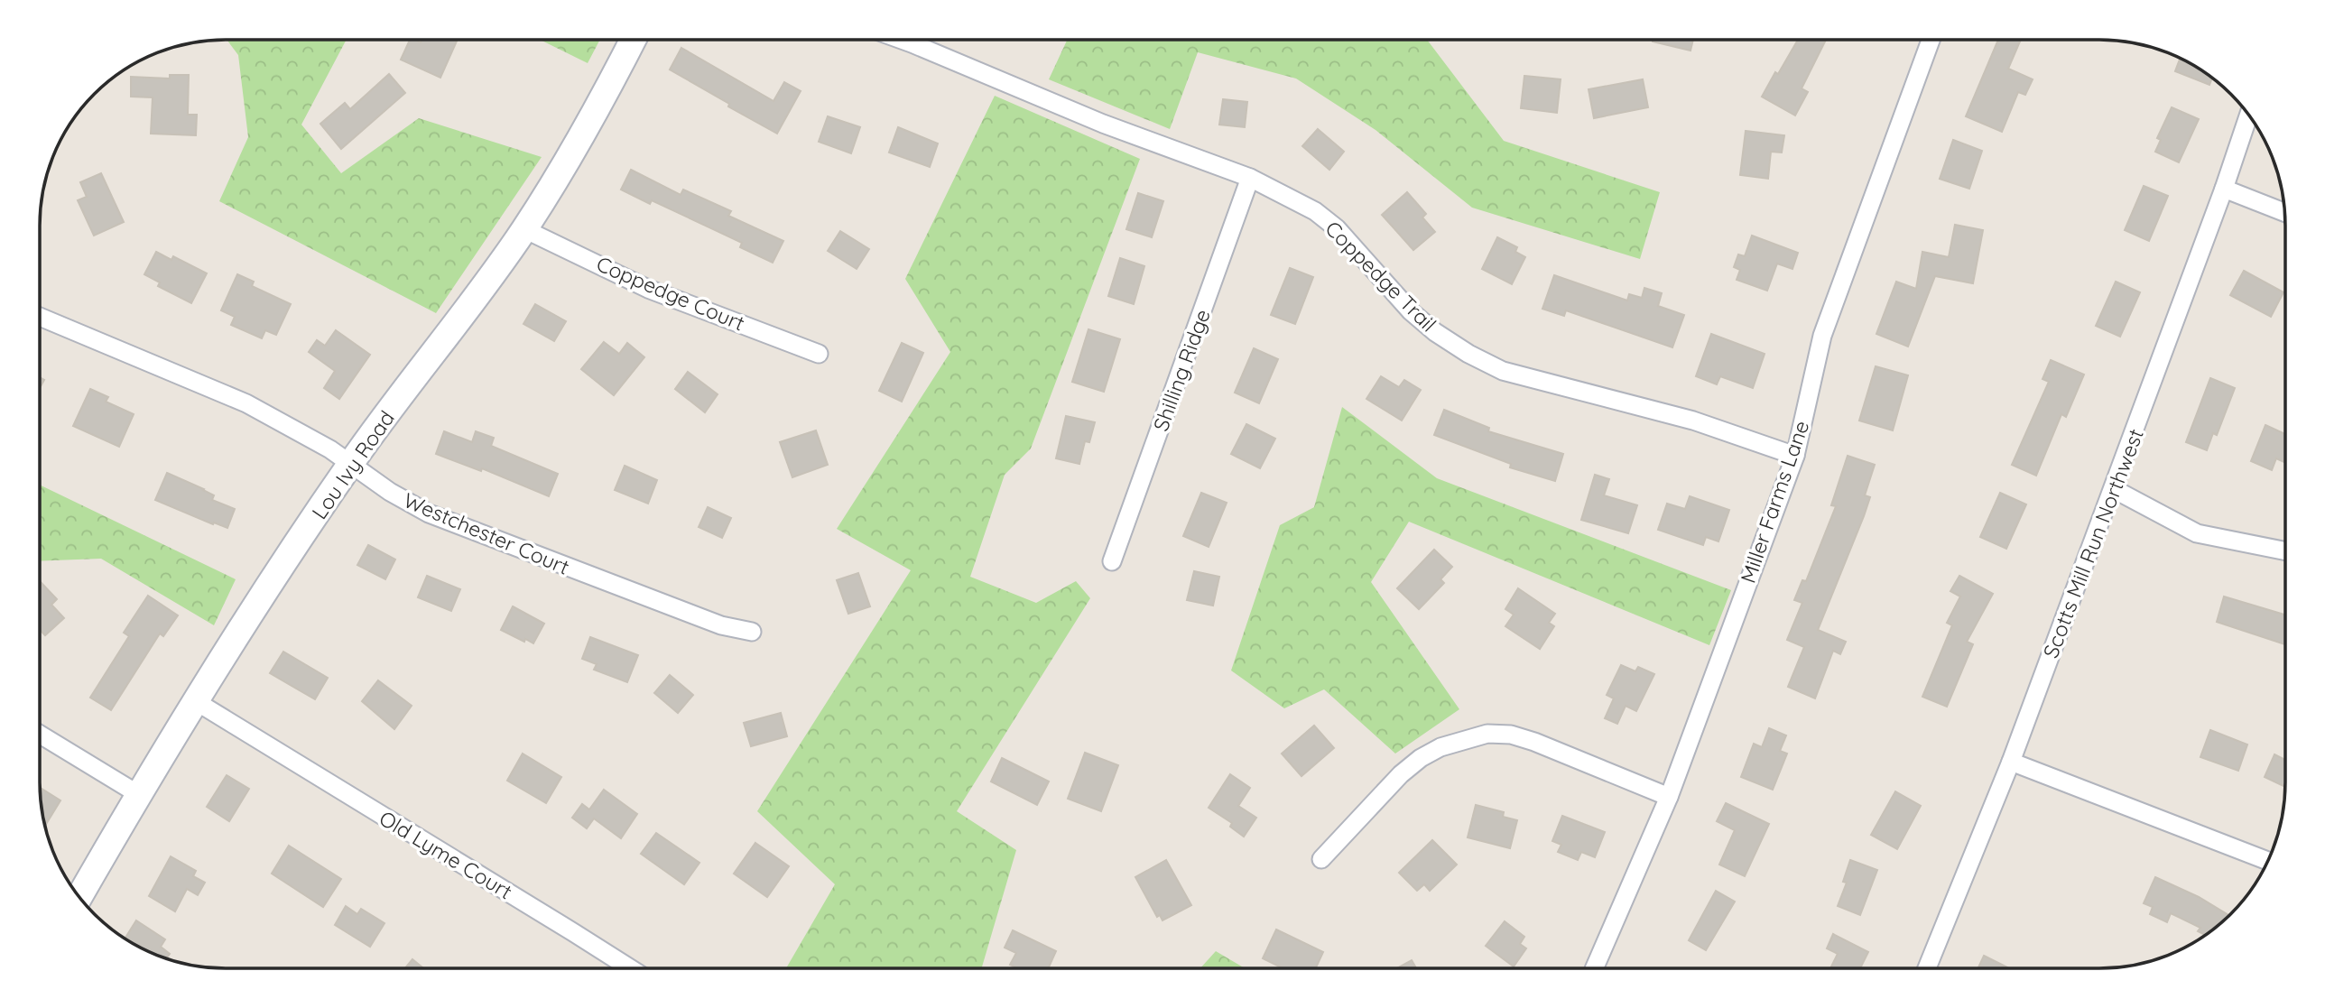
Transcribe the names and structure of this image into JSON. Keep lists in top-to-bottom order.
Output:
{
  "streets": {
    "street": [
      "Coppedge Trail",
      "Coppedge Court",
      "Shilling Ridge",
      "Lou Ivy Road",
      "Miller Farms Lane",
      "Westchester Court",
      "Scotts Mill Run Northwest",
      "Old Lyme Court"
    ]
  },
  "crossings": [
    ["Coppedge Trail", "Shilling Ridge"],
    ["Coppedge Trail", "Miller Farms Lane"],
    ["Coppedge Court", "Lou Ivy Road"],
    ["Lou Ivy Road", "Westchester Court"],
    ["Lou Ivy Road", "Old Lyme Court"]
  ]
}
